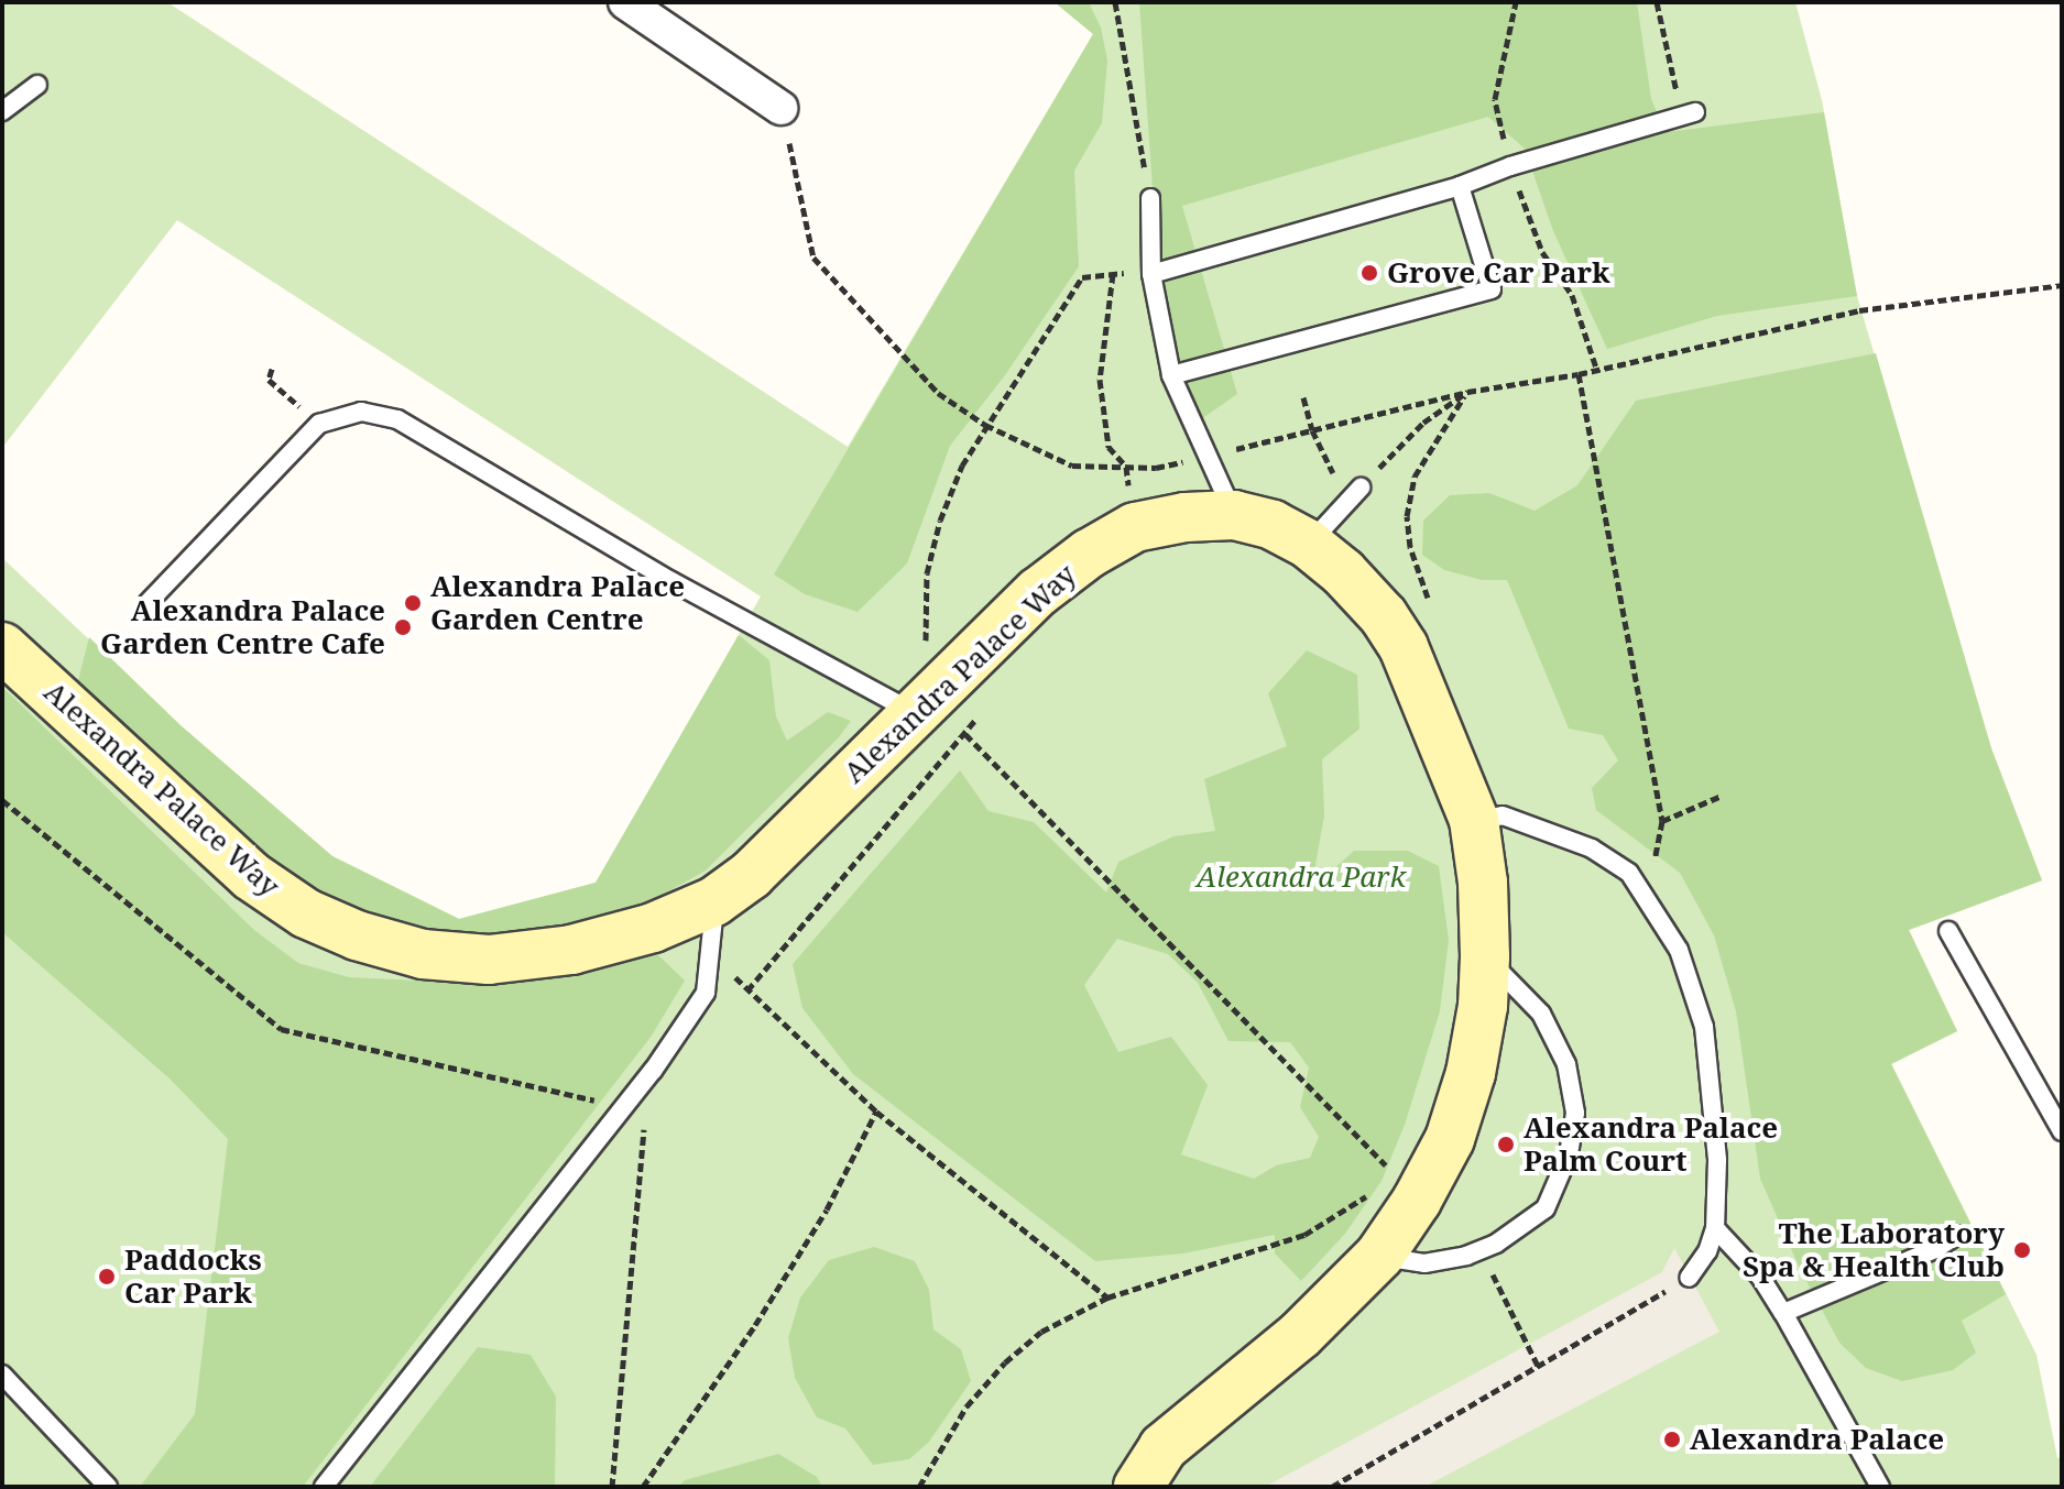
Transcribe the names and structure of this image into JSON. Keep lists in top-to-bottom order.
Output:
{
  "streets": {
    "street": ["Alexandra Palace Way"]
  },
  "parks": ["Alexandra Park"],
  "places": [
    "Grove Car Park",
    "Alexandra Palace Garden Centre",
    "Alexandra Palace Garden Centre Cafe",
    "Alexandra Palace Palm Court",
    "The Laboratory Spa & Health Club",
    "Paddocks Car Park",
    "Alexandra Palace"
  ]
}
